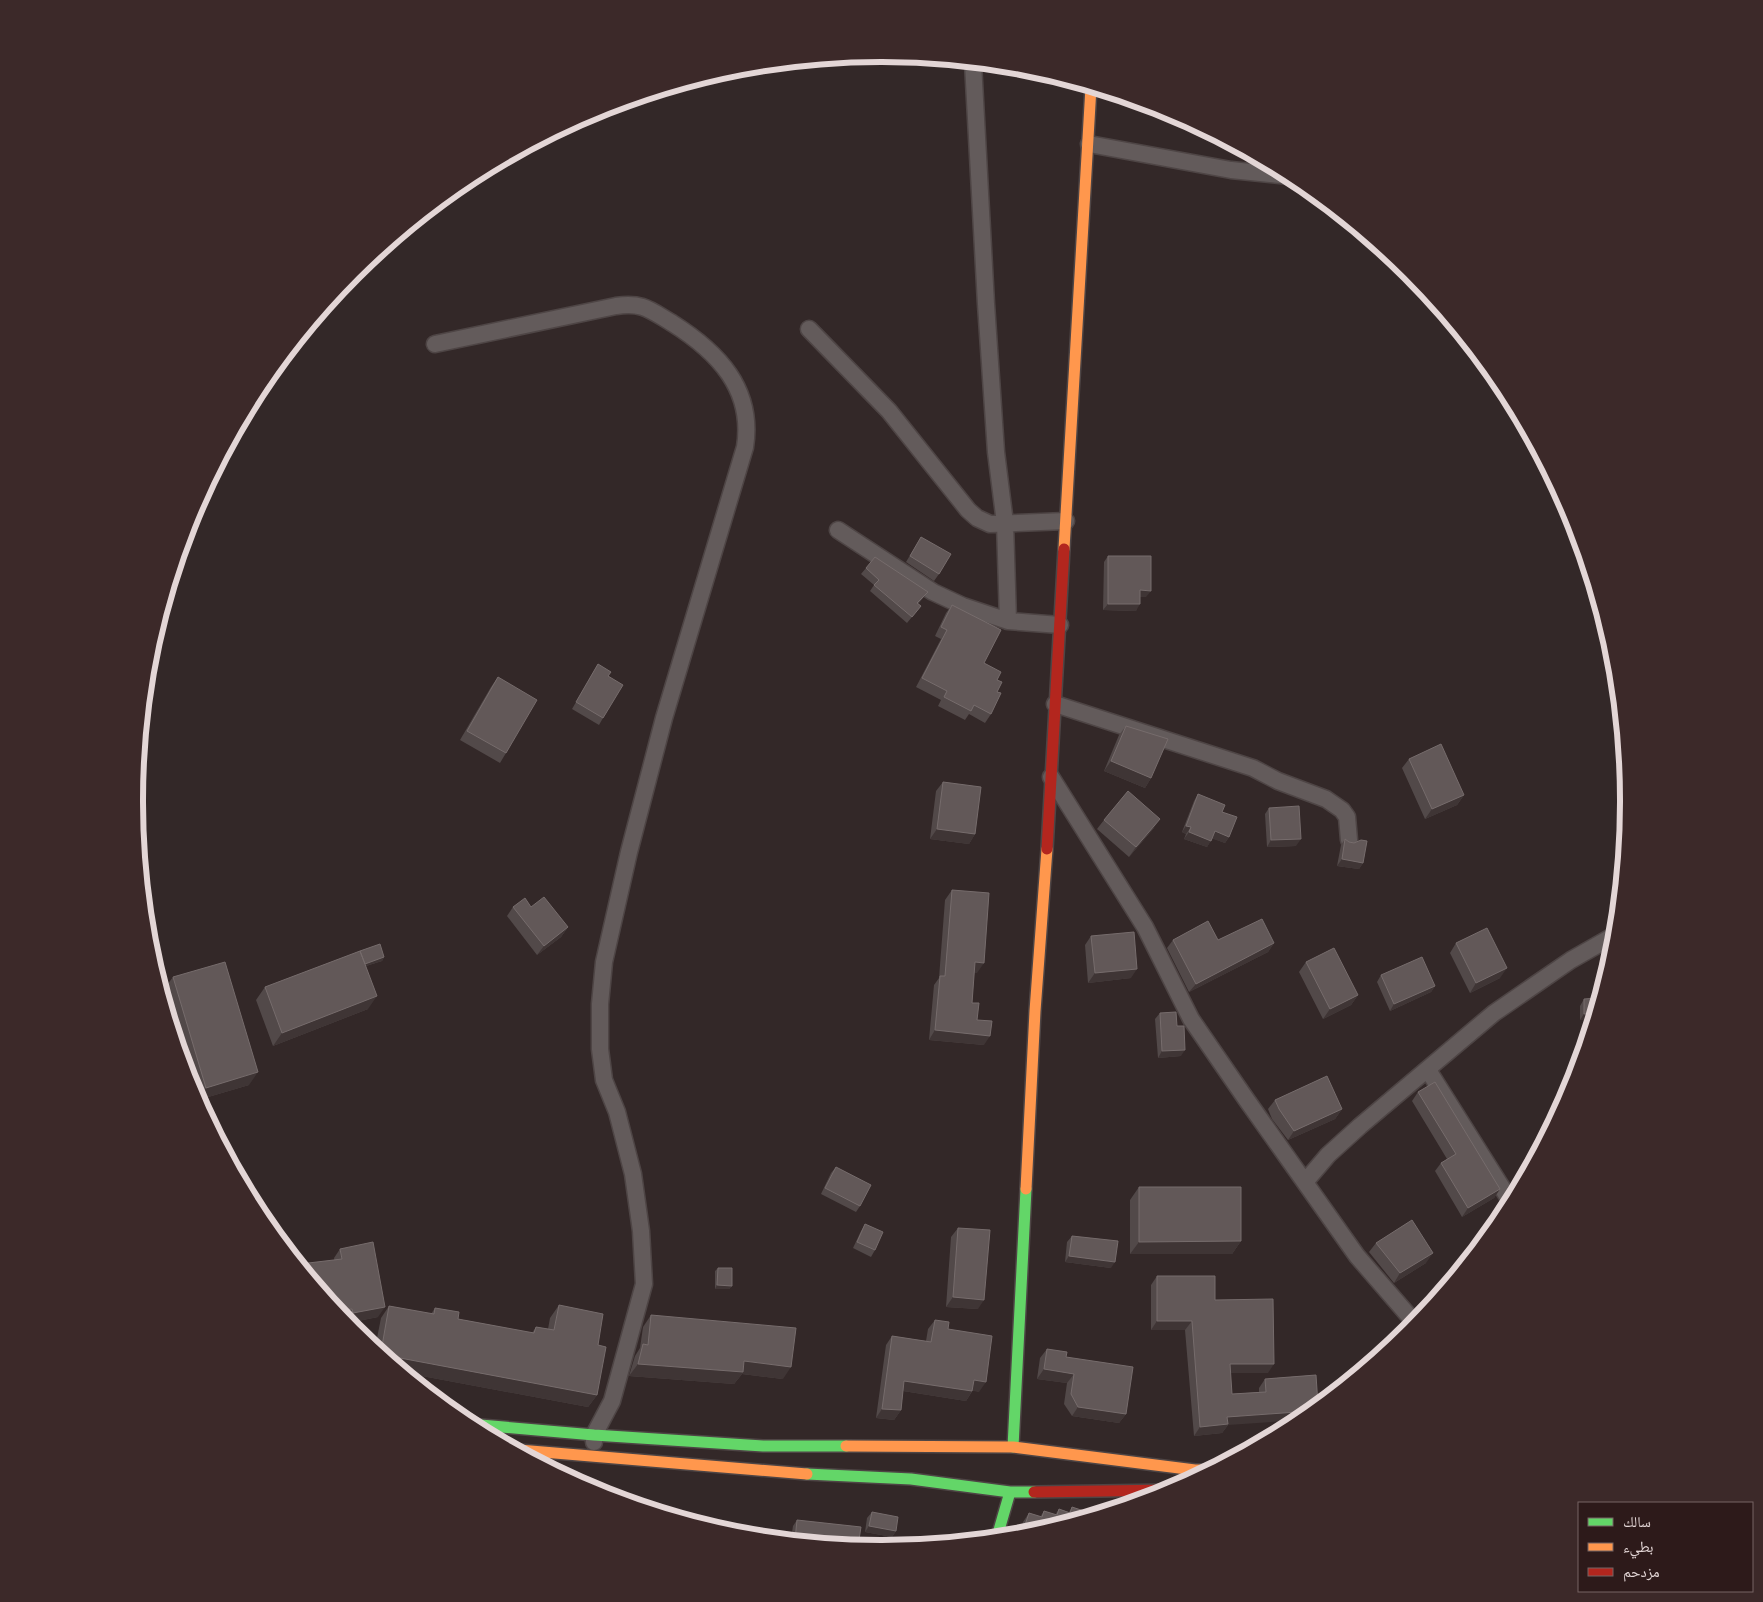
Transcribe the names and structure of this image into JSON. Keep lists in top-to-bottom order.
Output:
{
  "legend": ["سالك", "بطيء", "مزدحم"]
}
